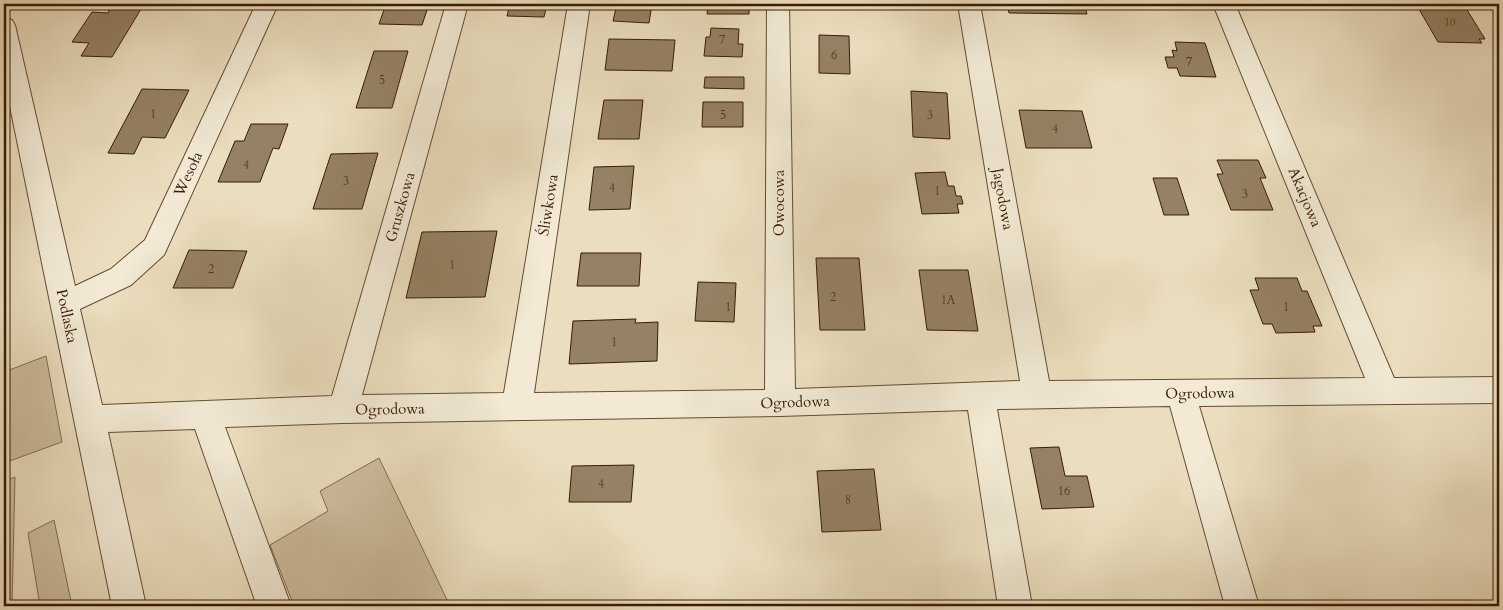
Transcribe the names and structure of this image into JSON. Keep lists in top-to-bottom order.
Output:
{
  "streets": {
    "street": [
      "Wesoła",
      "Akacjowa",
      "Jagodowa",
      "Owocowa",
      "Śliwkowa",
      "Gruszkowa",
      "Podlaska",
      "Ogrodowa"
    ]
  },
  "crossings": [
    ["Wesoła", "Podlaska"],
    ["Akacjowa", "Ogrodowa"],
    ["Jagodowa", "Ogrodowa"],
    ["Owocowa", "Ogrodowa"],
    ["Śliwkowa", "Ogrodowa"],
    ["Gruszkowa", "Ogrodowa"],
    ["Podlaska", "Ogrodowa"]
  ],
  "house_numbers": [
    "10",
    "7",
    "6",
    "7",
    "5",
    "1",
    "5",
    "3",
    "4",
    "4",
    "3",
    "4",
    "1",
    "3",
    "1",
    "2",
    "2",
    "1A",
    "1",
    "1",
    "1",
    "4",
    "16",
    "8"
  ]
}
